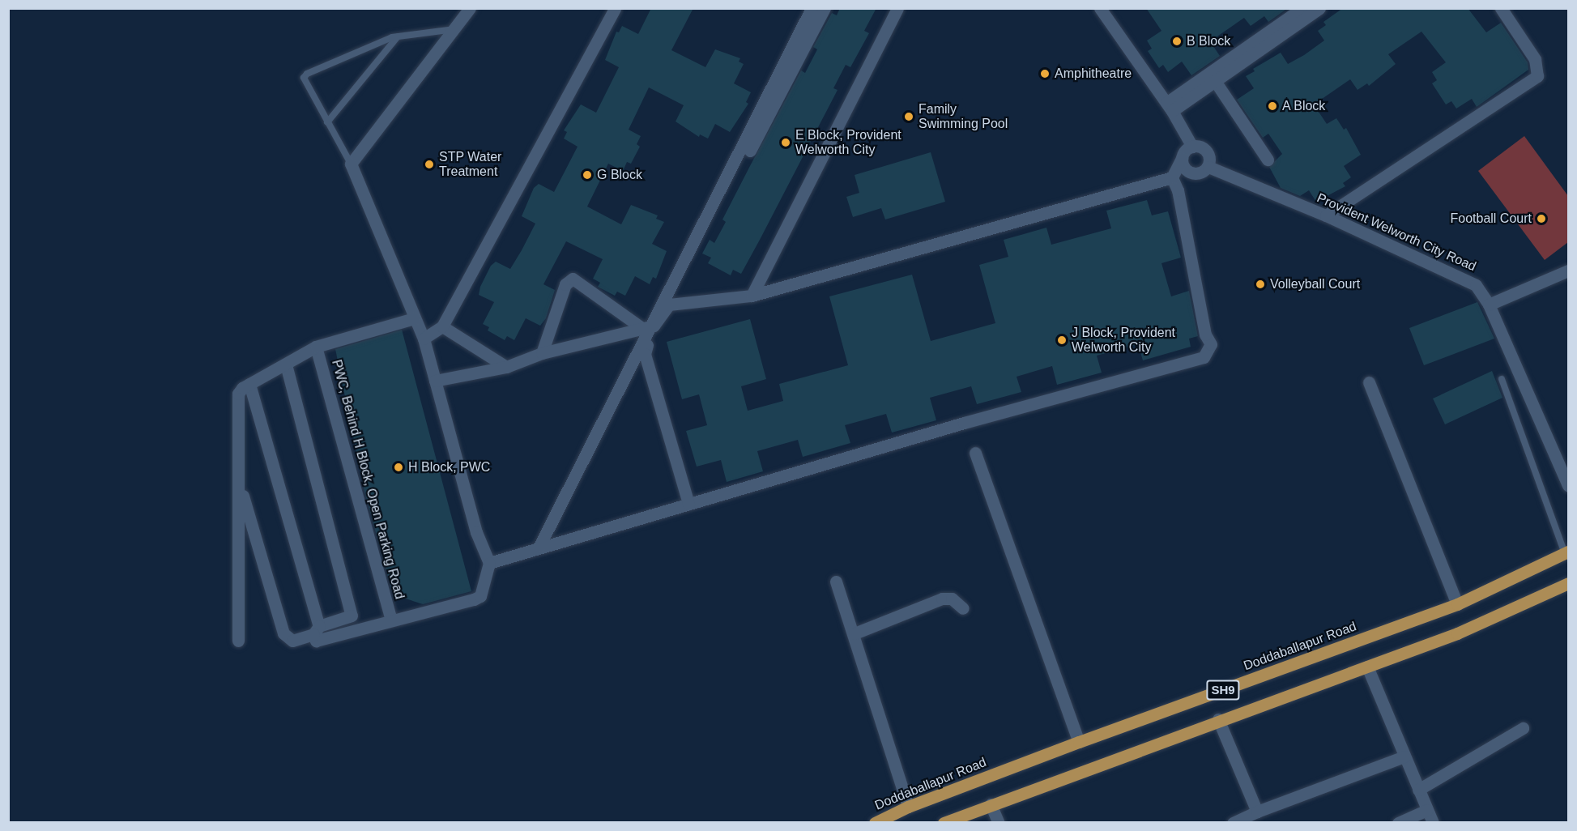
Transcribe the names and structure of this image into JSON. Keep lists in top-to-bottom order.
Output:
{
  "streets": {
    "main road": ["Doddaballapur Road", "SH9"],
    "street": ["Provident Welworth City Road", "PWC, Behind H Block, Open Parking Road"]
  },
  "places": [
    "B Block",
    "Amphitheatre",
    "A Block",
    "Family Swimming Pool",
    "E Block, Provident Welworth City",
    "STP Water Treatment",
    "G Block",
    "Football Court",
    "Volleyball Court",
    "J Block, Provident Welworth City",
    "H Block, PWC"
  ]
}
